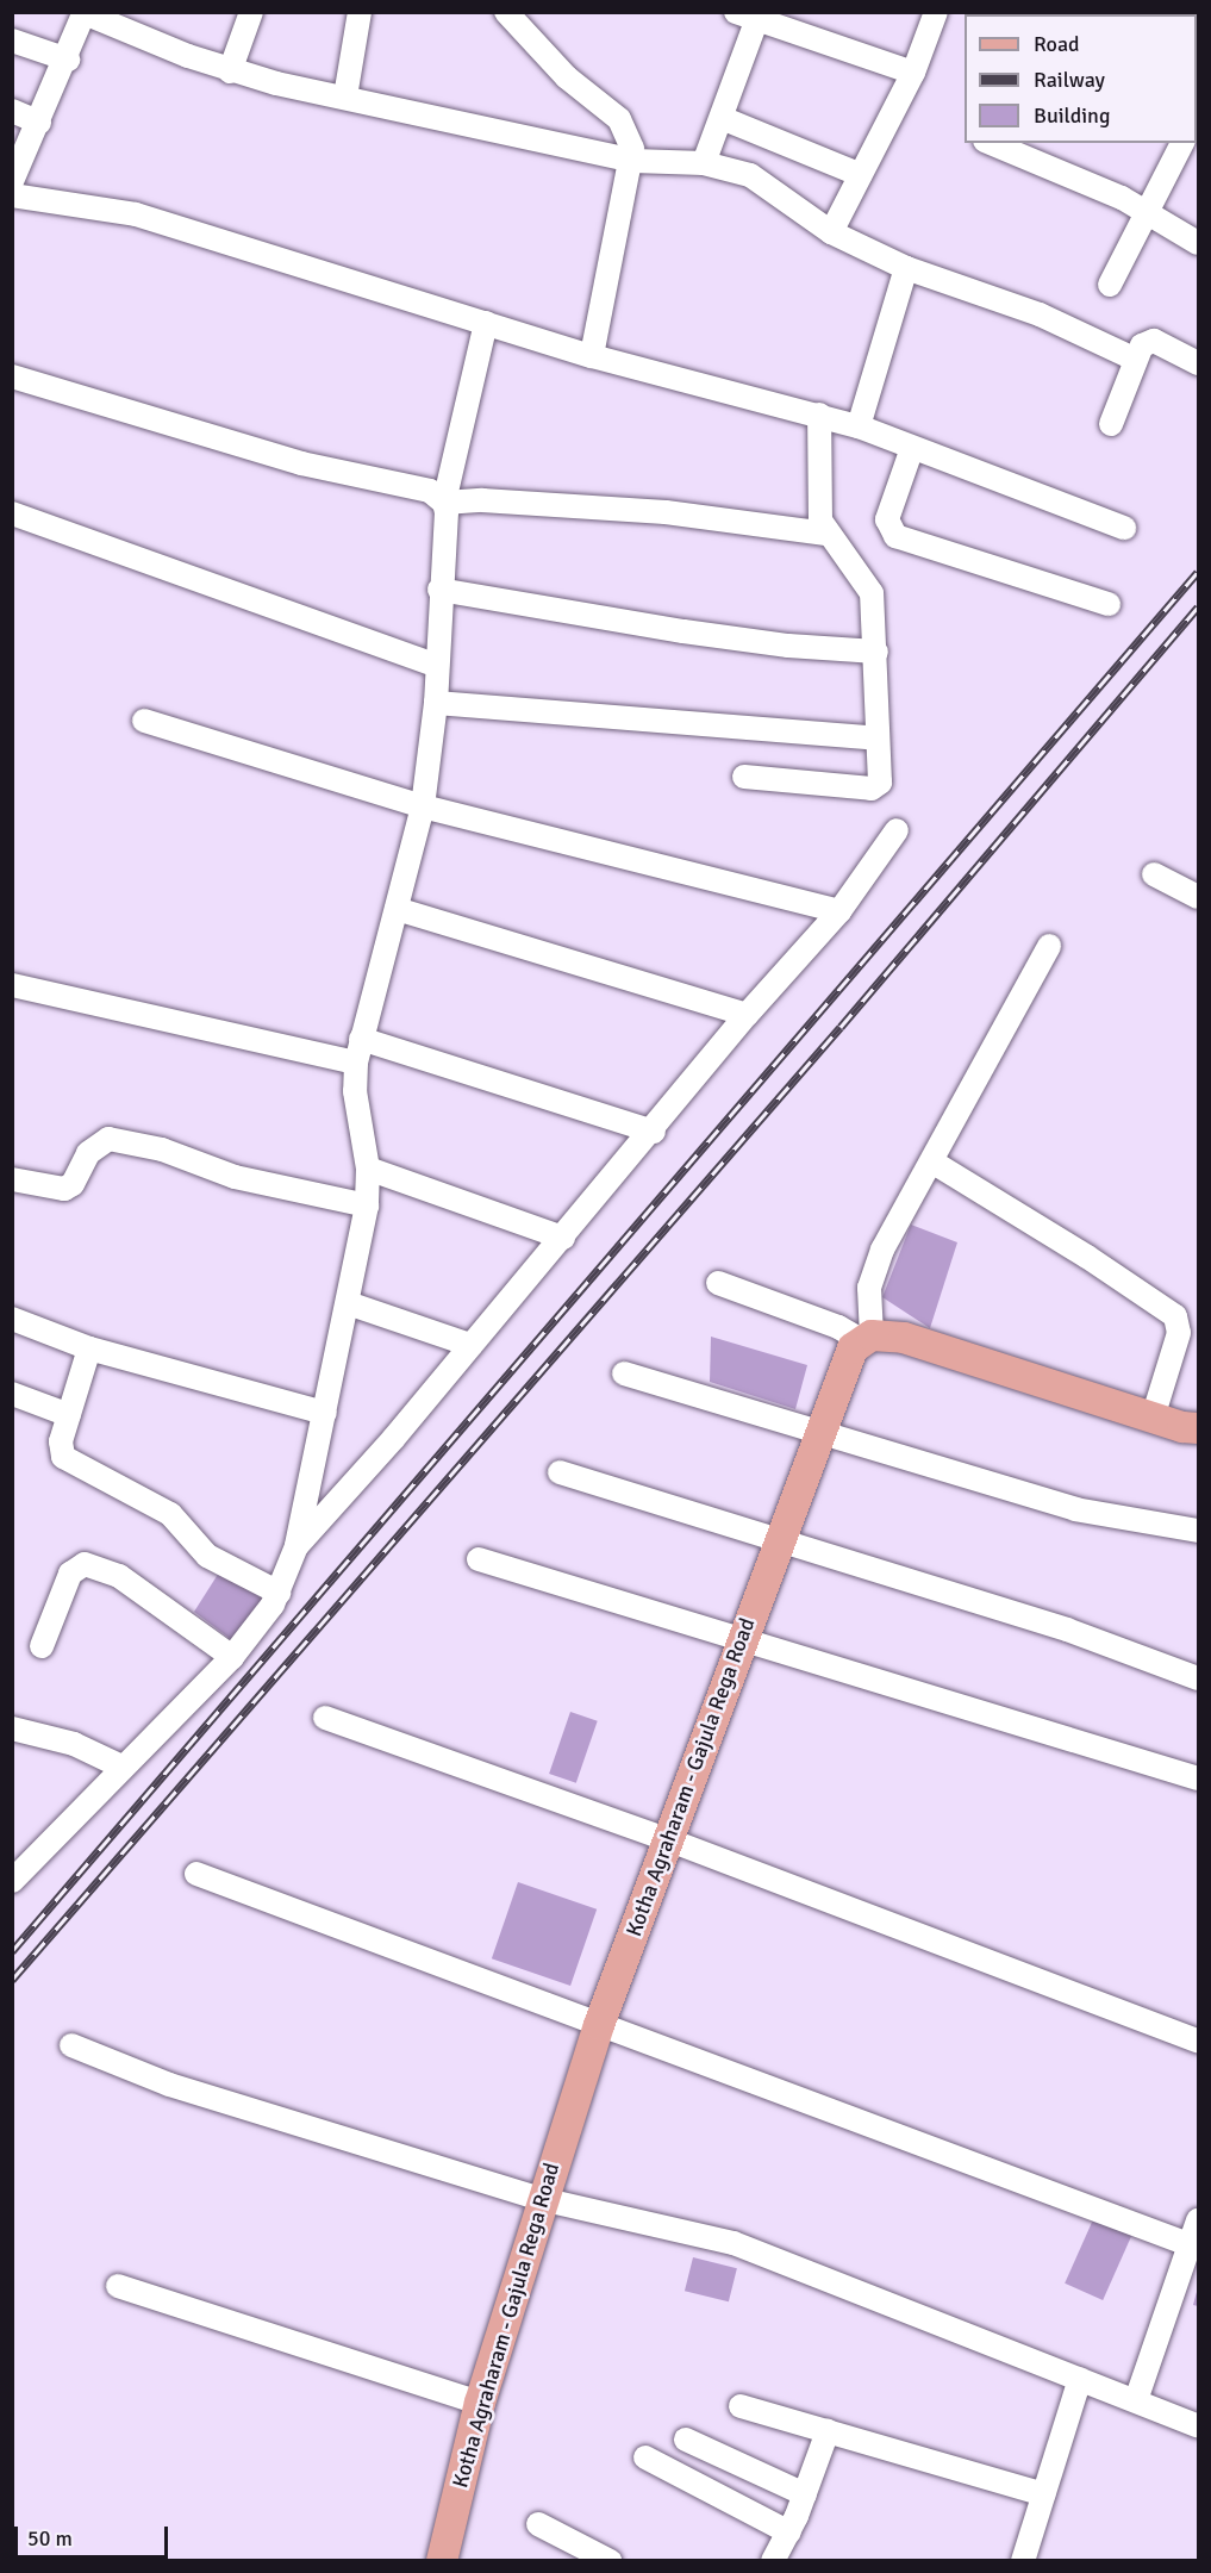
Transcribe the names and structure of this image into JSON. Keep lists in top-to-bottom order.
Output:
{
  "streets": {
    "main road": ["Kotha Agraharam - Gajula Rega Road"]
  },
  "legend": ["Road", "Railway", "Building"],
  "scale_bar": "50 m"
}
